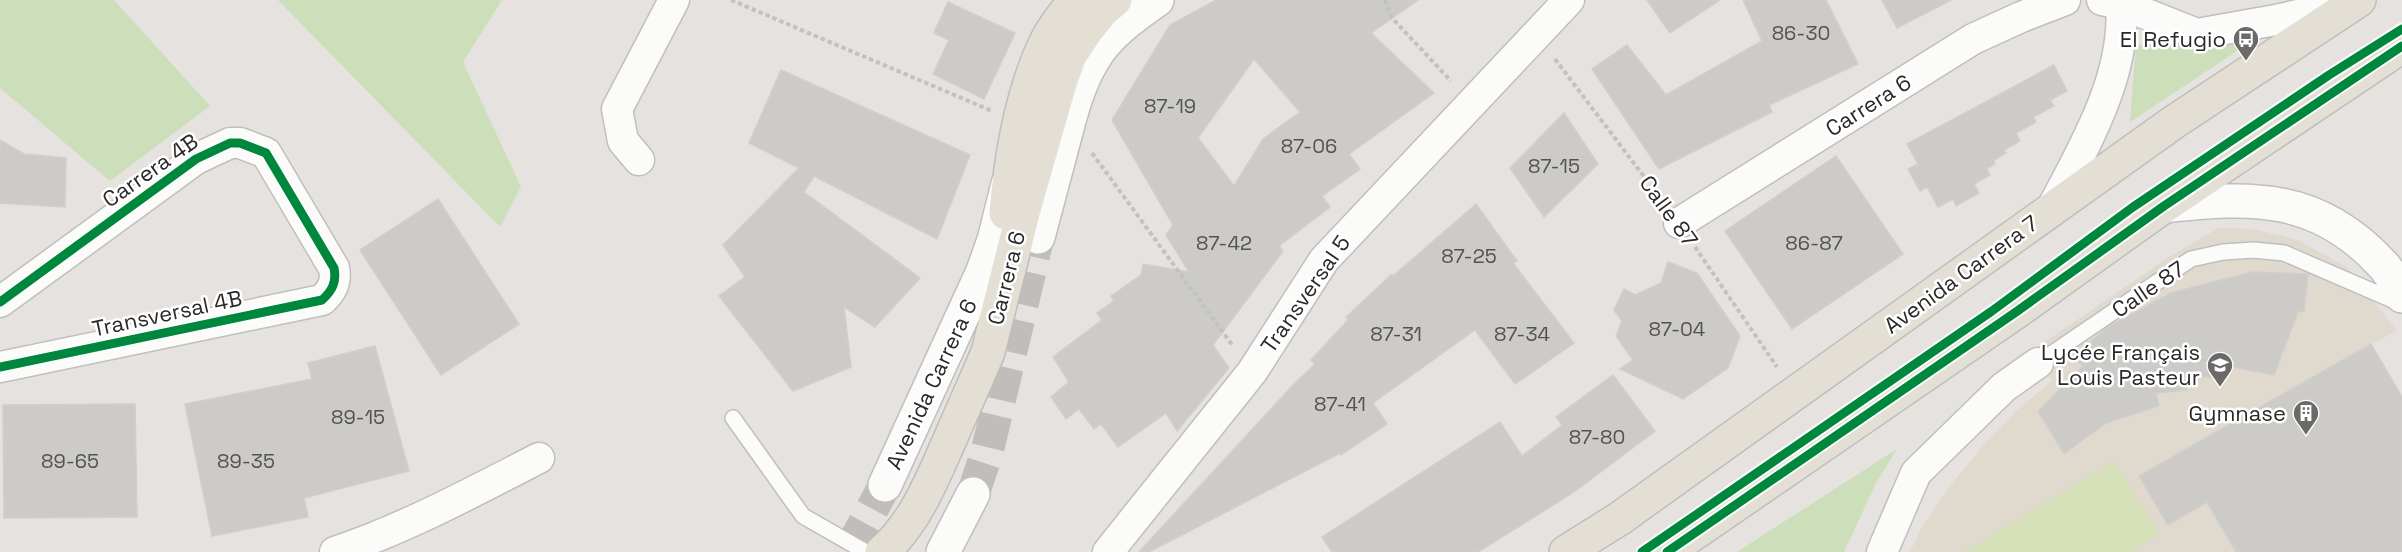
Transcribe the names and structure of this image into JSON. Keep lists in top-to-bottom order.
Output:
{
  "streets": {
    "main road": ["Carrera 6", "Avenida Carrera 7", "Avenida Carrera 6"],
    "street": [
      "Carrera 4B",
      "Calle 87",
      "Transversal 5",
      "Transversal 4B"
    ]
  },
  "crossings": [
    ["Carrera 6", "Calle 87"],
    ["Carrera 6", "Avenida Carrera 6"],
    ["Carrera 4B", "Transversal 4B"],
    ["Calle 87", "Avenida Carrera 7"],
    ["Calle 87", "Transversal 5"]
  ],
  "places": {
    "bus stop": ["El Refugio"],
    "school or university": ["Lycée Français Louis Pasteur"],
    "building": ["Gymnase"]
  },
  "house_numbers": [
    "86-30",
    "87-19",
    "87-06",
    "87-15",
    "87-42",
    "86-87",
    "87-25",
    "87-04",
    "87-31",
    "87-34",
    "87-41",
    "89-15",
    "87-80",
    "89-65",
    "89-35"
  ]
}
